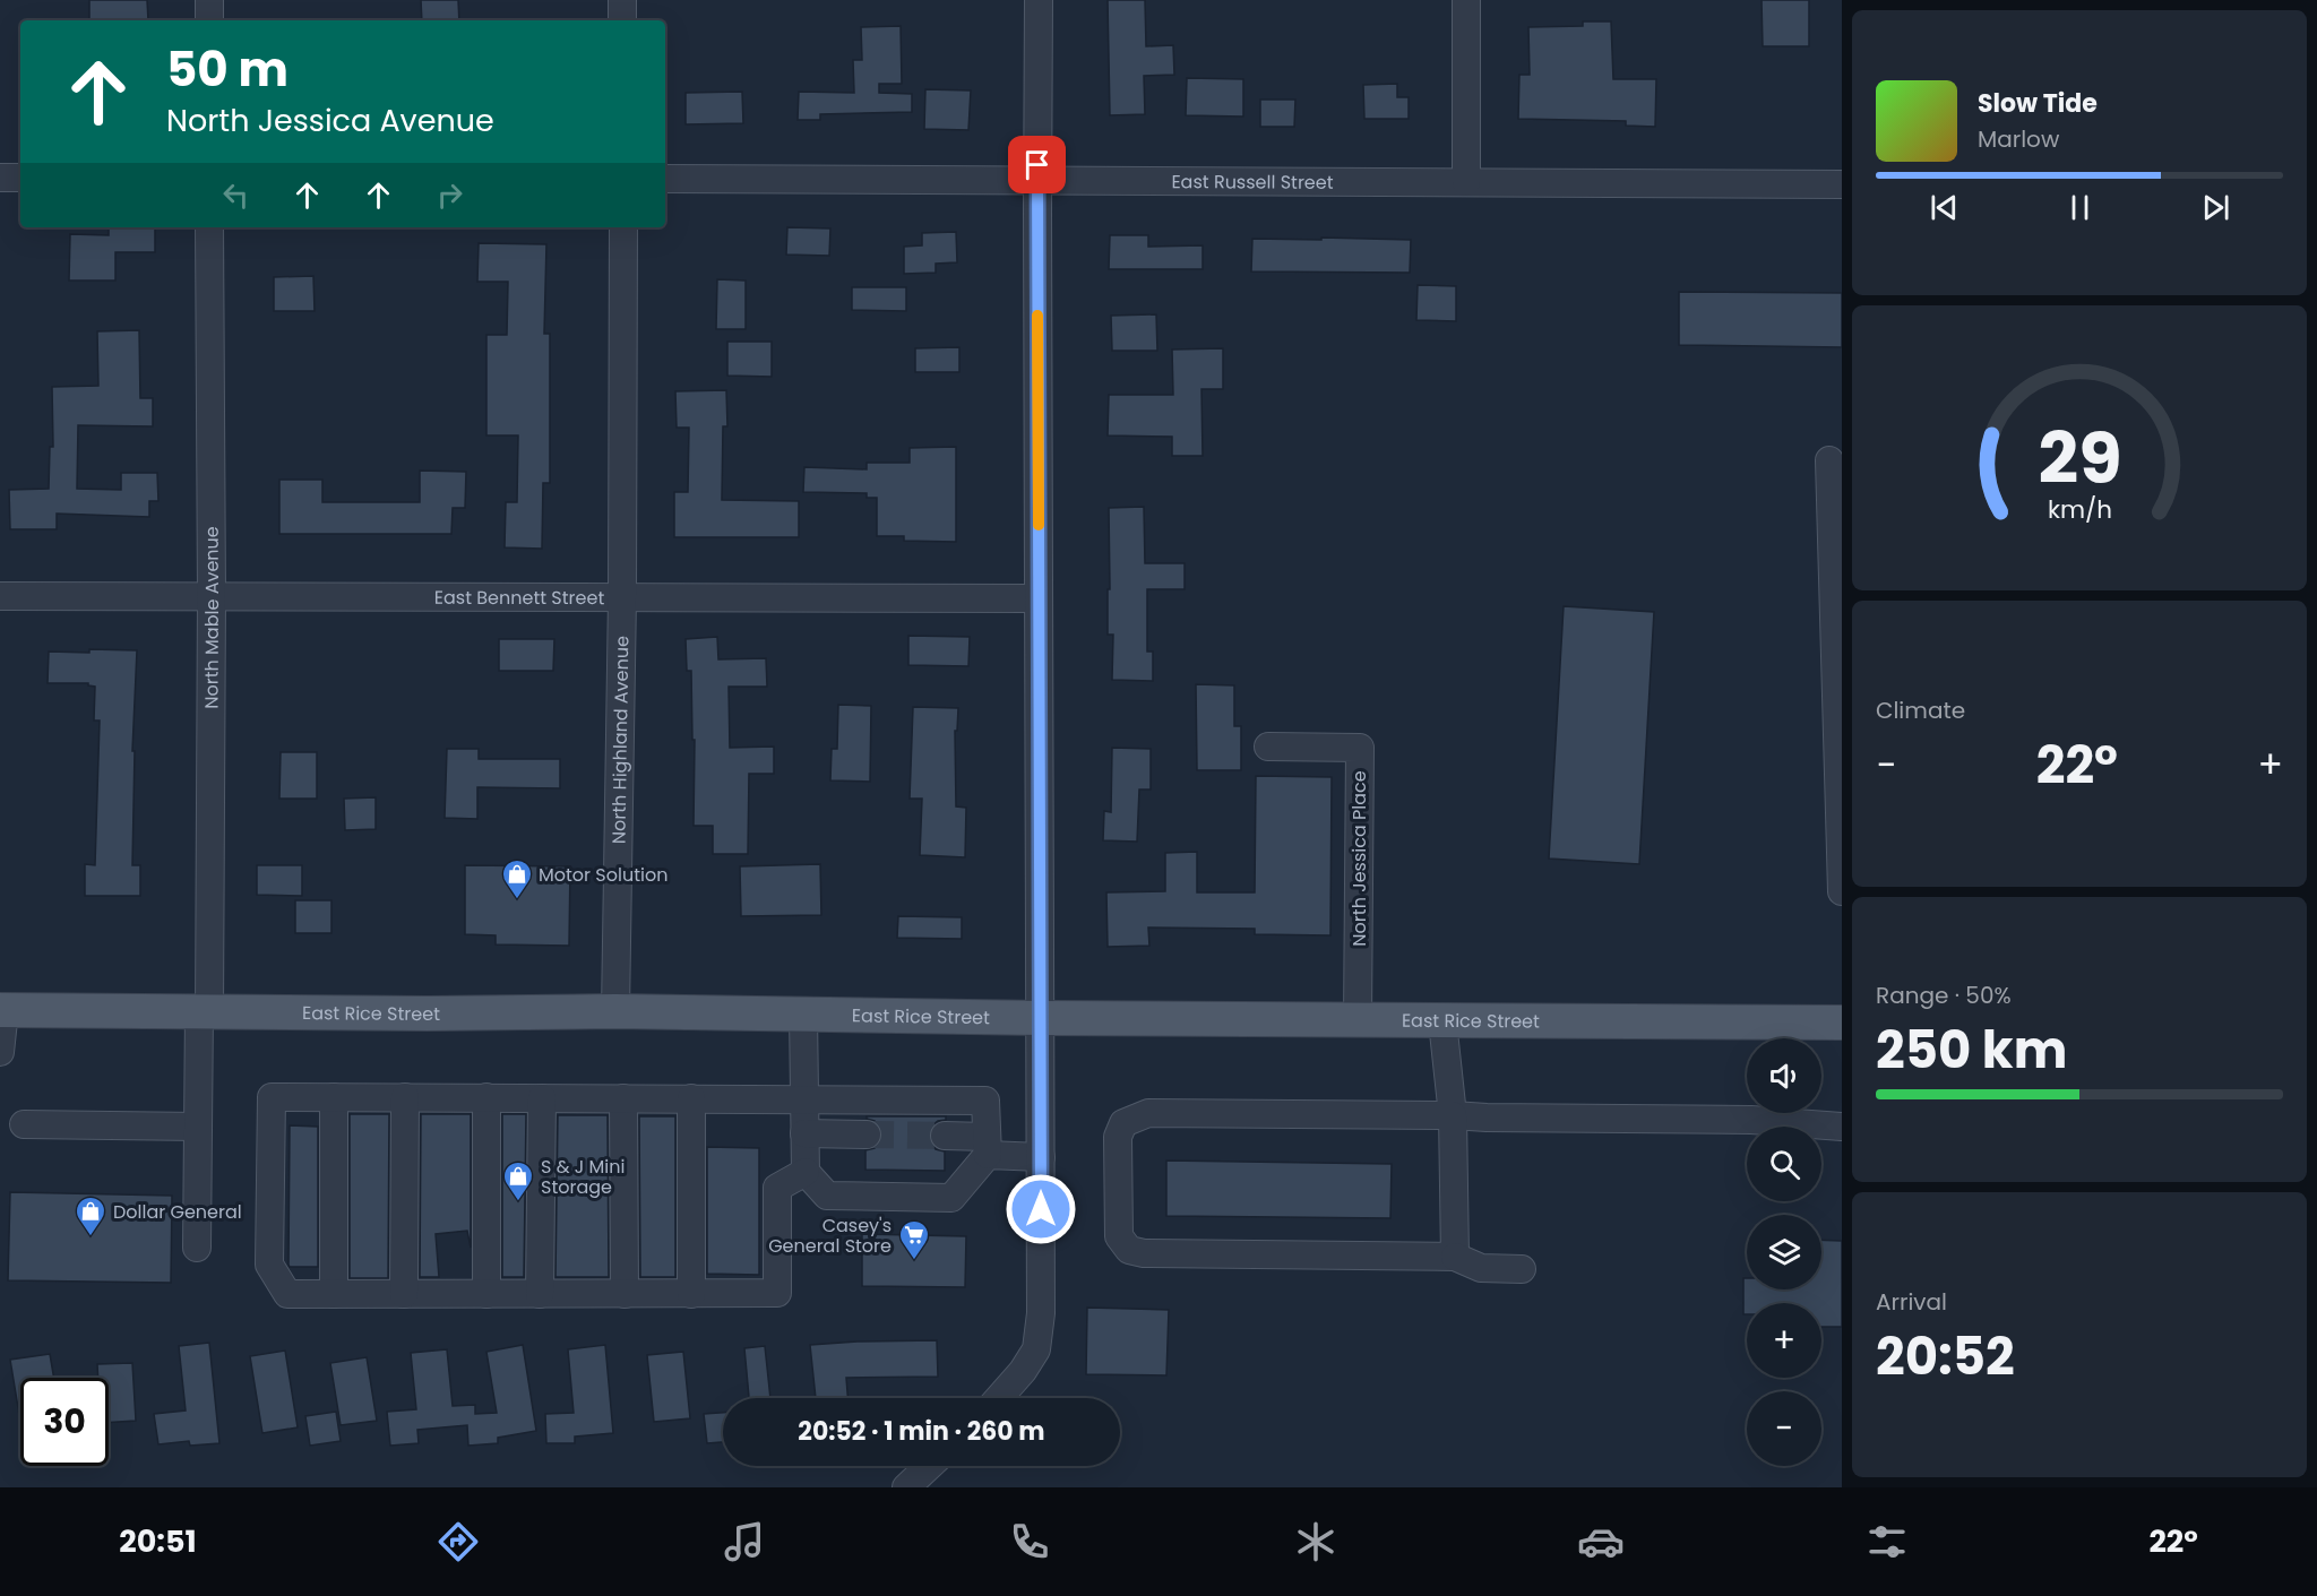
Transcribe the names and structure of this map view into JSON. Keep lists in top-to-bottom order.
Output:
{
  "streets": {
    "main road": ["East Rice Street"],
    "street": [
      "East Russell Street",
      "East Bennett Street",
      "North Mable Avenue",
      "North Highland Avenue",
      "North Jessica Place"
    ]
  },
  "crossings": [
    ["East Bennett Street", "North Mable Avenue"],
    ["East Bennett Street", "North Highland Avenue"],
    ["North Mable Avenue", "East Rice Street"],
    ["North Highland Avenue", "East Rice Street"],
    ["North Jessica Place", "East Rice Street"]
  ],
  "places": {
    "shop": ["Motor Solution", "S & J Mini Storage", "Dollar General"],
    "supermarket": ["Casey's General Store"]
  },
  "page": {
    "turn": ["50 m", "North Jessica Avenue"],
    "song": ["Slow Tide", "Marlow"],
    "tile": [
      "Climate",
      ["Range · 50%", "250 km"],
      ["Arrival", "20:52"]
    ],
    "heat": ["−", "22°", "+"],
    "map_buttons": ["+", "−"],
    "limit": "30",
    "trip": "20:52 · 1 min · 260 m",
    "tabs": ["20:51", "22°"],
    "gauge": ["29", "km/h"]
  }
}
